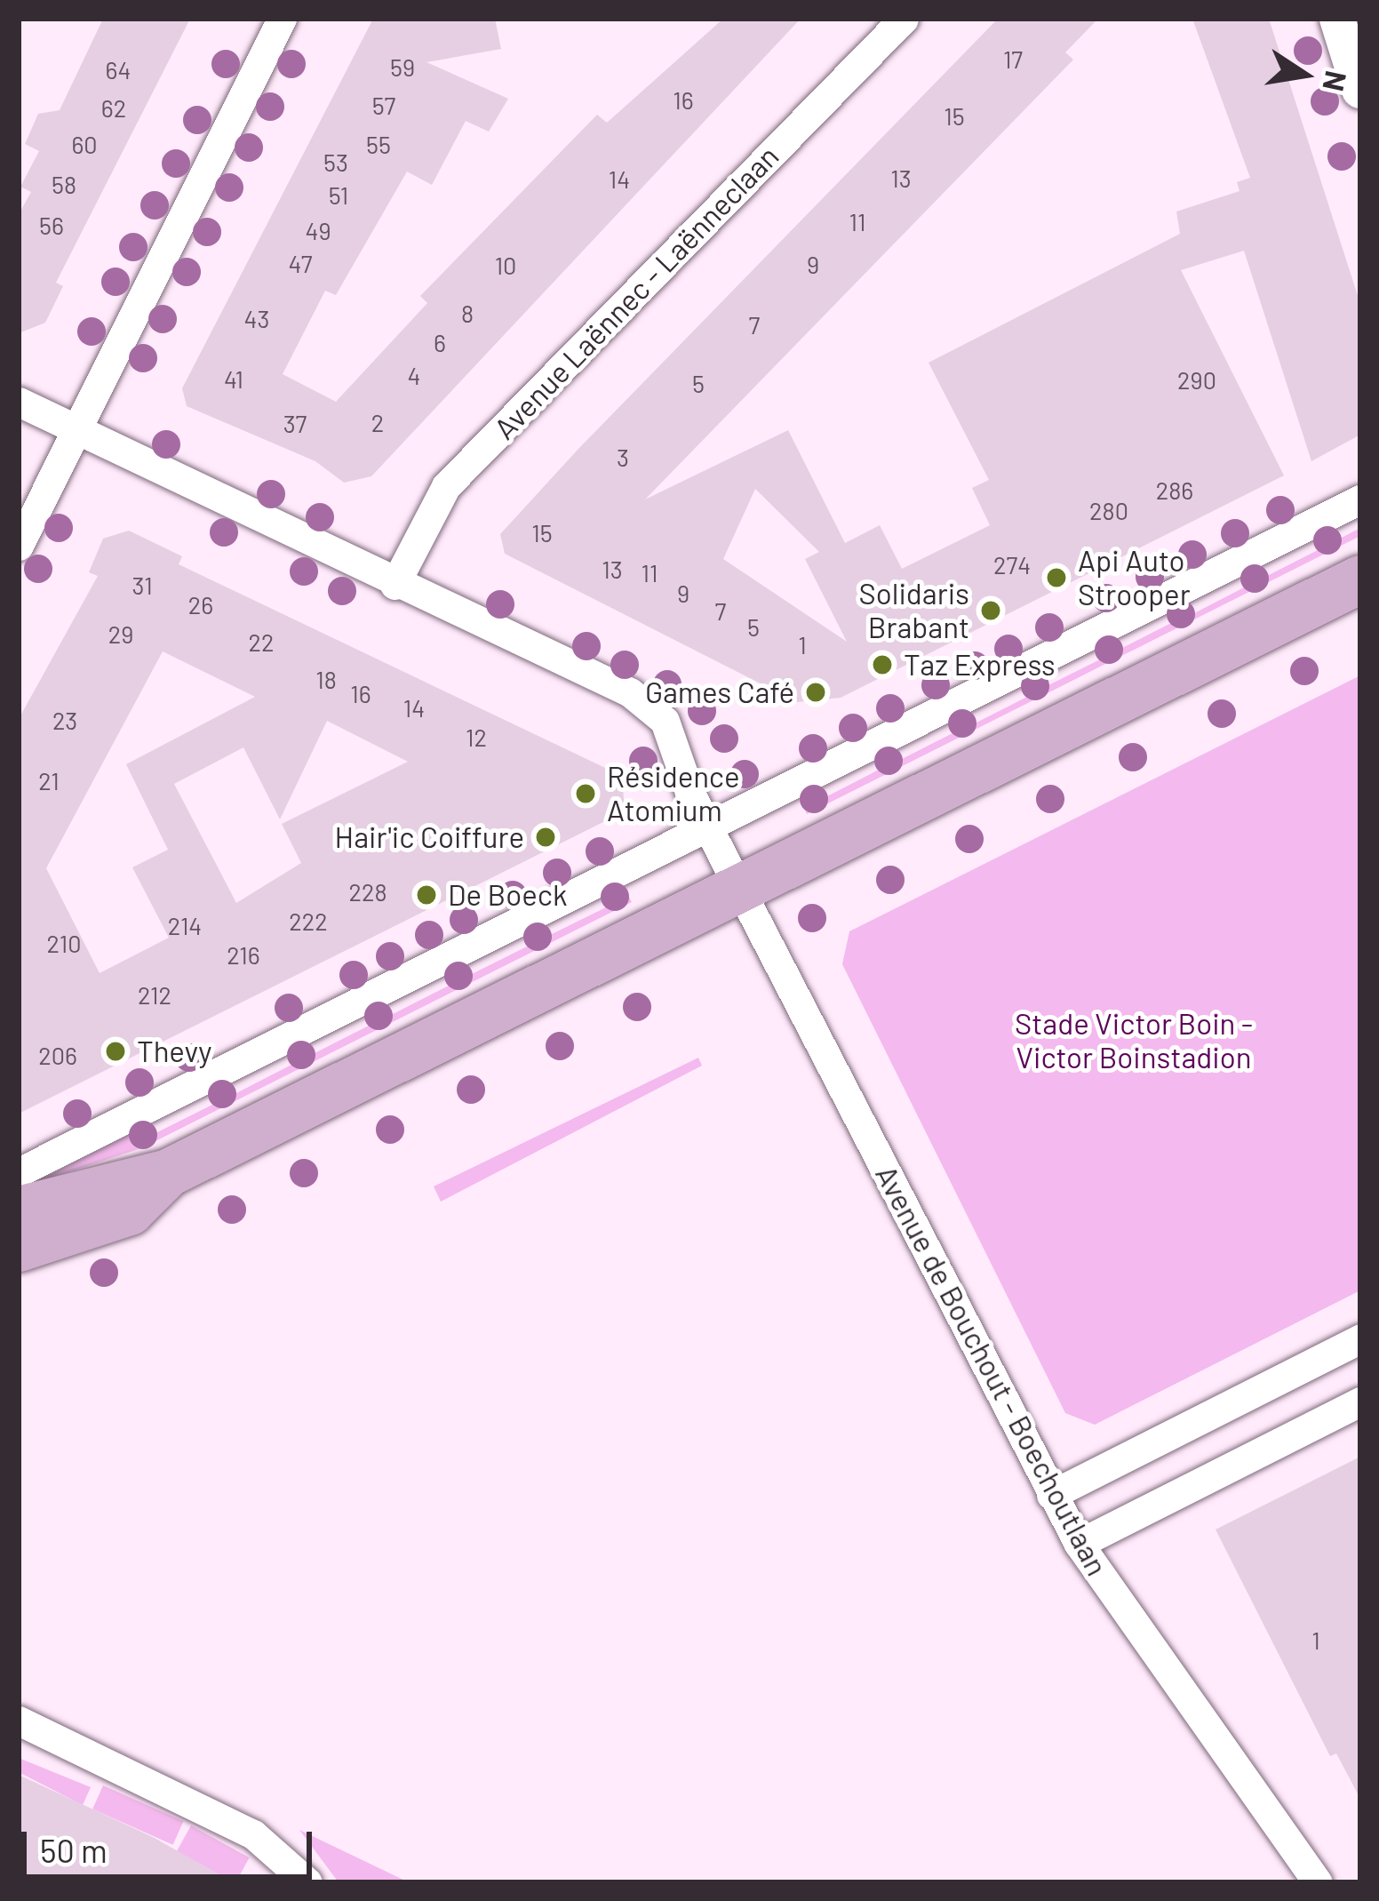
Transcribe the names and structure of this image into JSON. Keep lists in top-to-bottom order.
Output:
{
  "streets": {
    "street": ["Avenue Laënnec - Laënneclaan", "Avenue de Bouchout - Boechoutlaan"]
  },
  "crossings": [
    ["Avenue Laënnec - Laënneclaan", "Avenue de Bouchout - Boechoutlaan"]
  ],
  "parks": ["Stade Victor Boin - Victor Boinstadion"],
  "places": [
    "Api Auto Strooper",
    "Solidaris Brabant",
    "Taz Express",
    "Games Café",
    "Résidence Atomium",
    "Hair'ic Coiffure",
    "De Boeck",
    "Thevy"
  ],
  "house_numbers": [
    "17",
    "59",
    "64",
    "16",
    "57",
    "62",
    "15",
    "60",
    "55",
    "53",
    "13",
    "14",
    "58",
    "51",
    "11",
    "56",
    "49",
    "47",
    "9",
    "10",
    "8",
    "43",
    "7",
    "6",
    "4",
    "41",
    "290",
    "5",
    "2",
    "37",
    "3",
    "286",
    "280",
    "15",
    "274",
    "13",
    "11",
    "31",
    "9",
    "26",
    "7",
    "5",
    "29",
    "22",
    "1",
    "18",
    "16",
    "14",
    "23",
    "12",
    "21",
    "228",
    "222",
    "214",
    "210",
    "216",
    "212",
    "206",
    "1"
  ],
  "scale_bar": "50 m",
  "north": "right"
}
